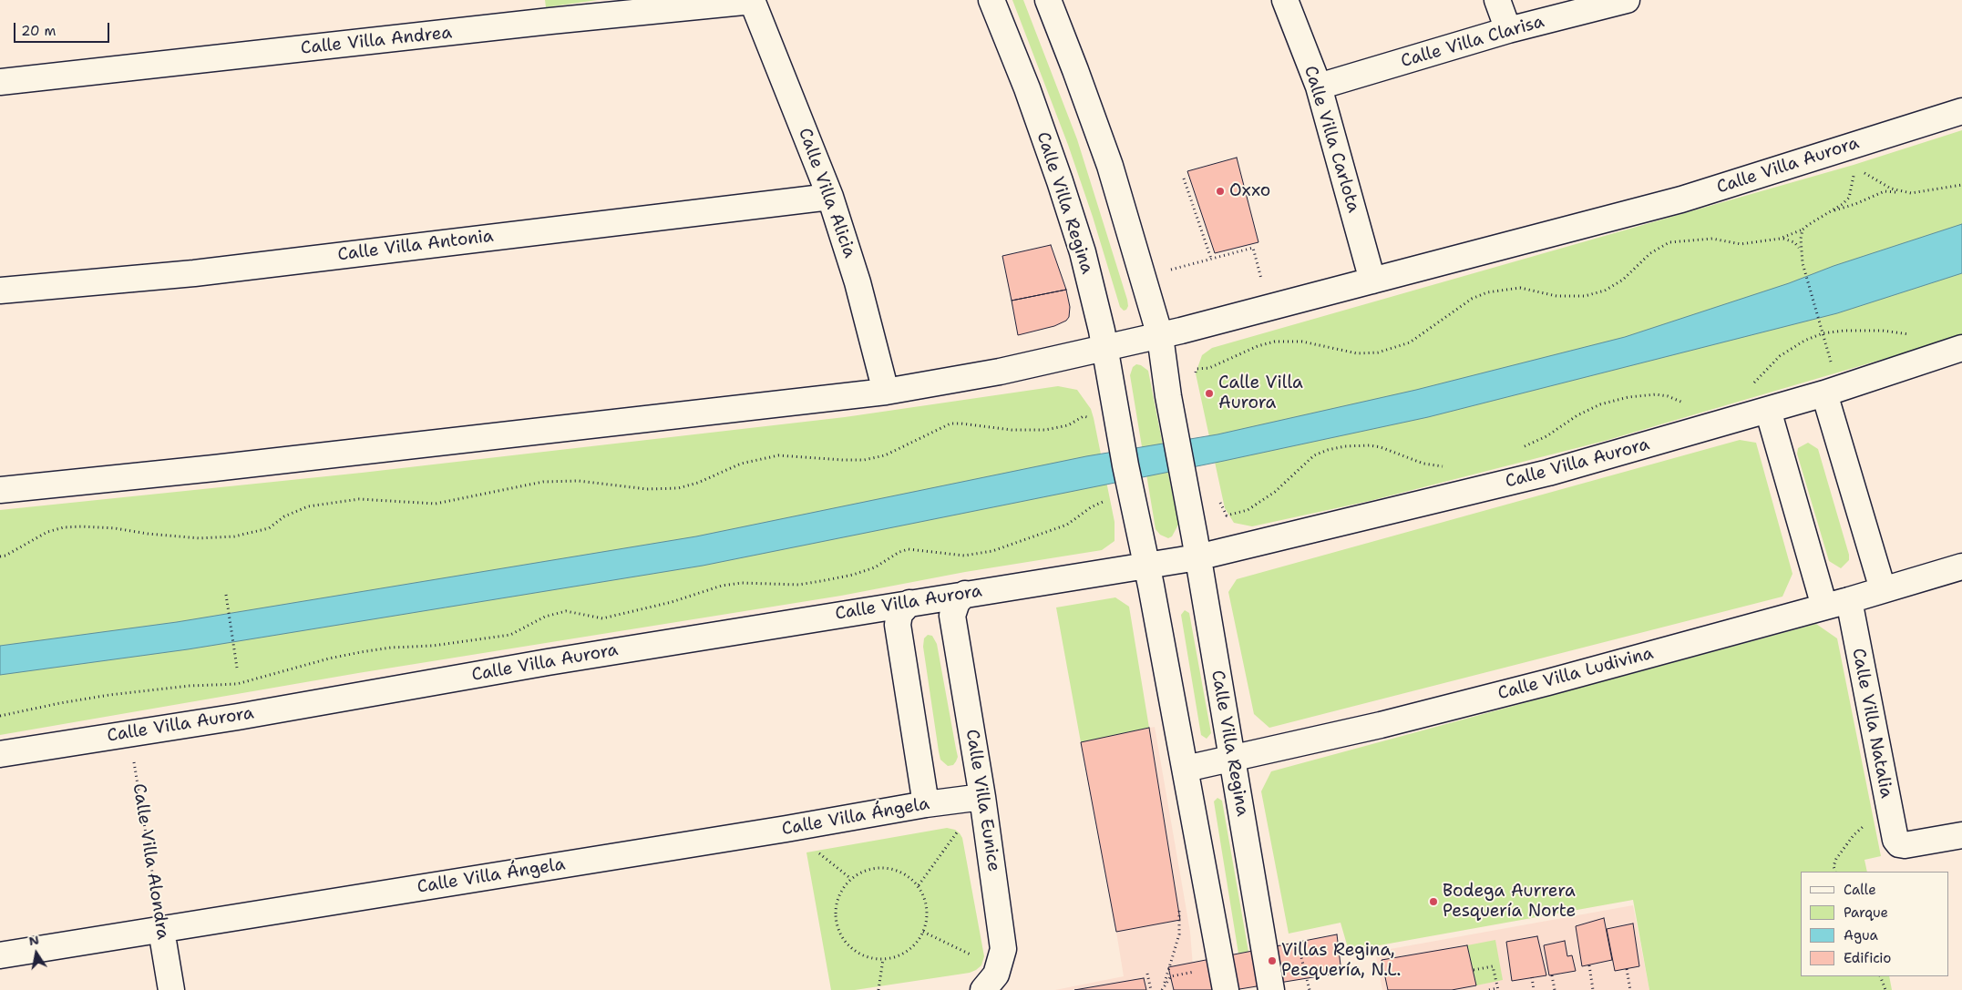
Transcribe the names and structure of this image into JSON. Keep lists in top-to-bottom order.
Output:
{
  "streets": {
    "street": [
      "Calle Villa Andrea",
      "Calle Villa Clarisa",
      "Calle Villa Carlota",
      "Calle Villa Aurora",
      "Calle Villa Alicia",
      "Calle Villa Regina",
      "Calle Villa Antonia",
      "Calle Villa Ludivina",
      "Calle Villa Natalia",
      "Calle Villa Eunice",
      "Calle Villa Ángela",
      "Calle Villa Alondra"
    ]
  },
  "crossings": [
    ["Calle Villa Andrea", "Calle Villa Alicia"],
    ["Calle Villa Clarisa", "Calle Villa Carlota"],
    ["Calle Villa Carlota", "Calle Villa Aurora"],
    ["Calle Villa Aurora", "Calle Villa Alicia"],
    ["Calle Villa Aurora", "Calle Villa Regina"],
    ["Calle Villa Aurora", "Calle Villa Alondra"],
    ["Calle Villa Alicia", "Calle Villa Antonia"],
    ["Calle Villa Regina", "Calle Villa Ludivina"],
    ["Calle Villa Ludivina", "Calle Villa Natalia"],
    ["Calle Villa Eunice", "Calle Villa Ángela"],
    ["Calle Villa Ángela", "Calle Villa Alondra"]
  ],
  "places": [
    "Oxxo",
    "Calle Villa Aurora",
    "Bodega Aurrera Pesquería Norte",
    "Villas Regina, Pesquería, N.L."
  ],
  "legend": [
    "Calle",
    "Parque",
    "Agua",
    "Edificio"
  ],
  "scale_bar": "20 m",
  "north": "top"
}
